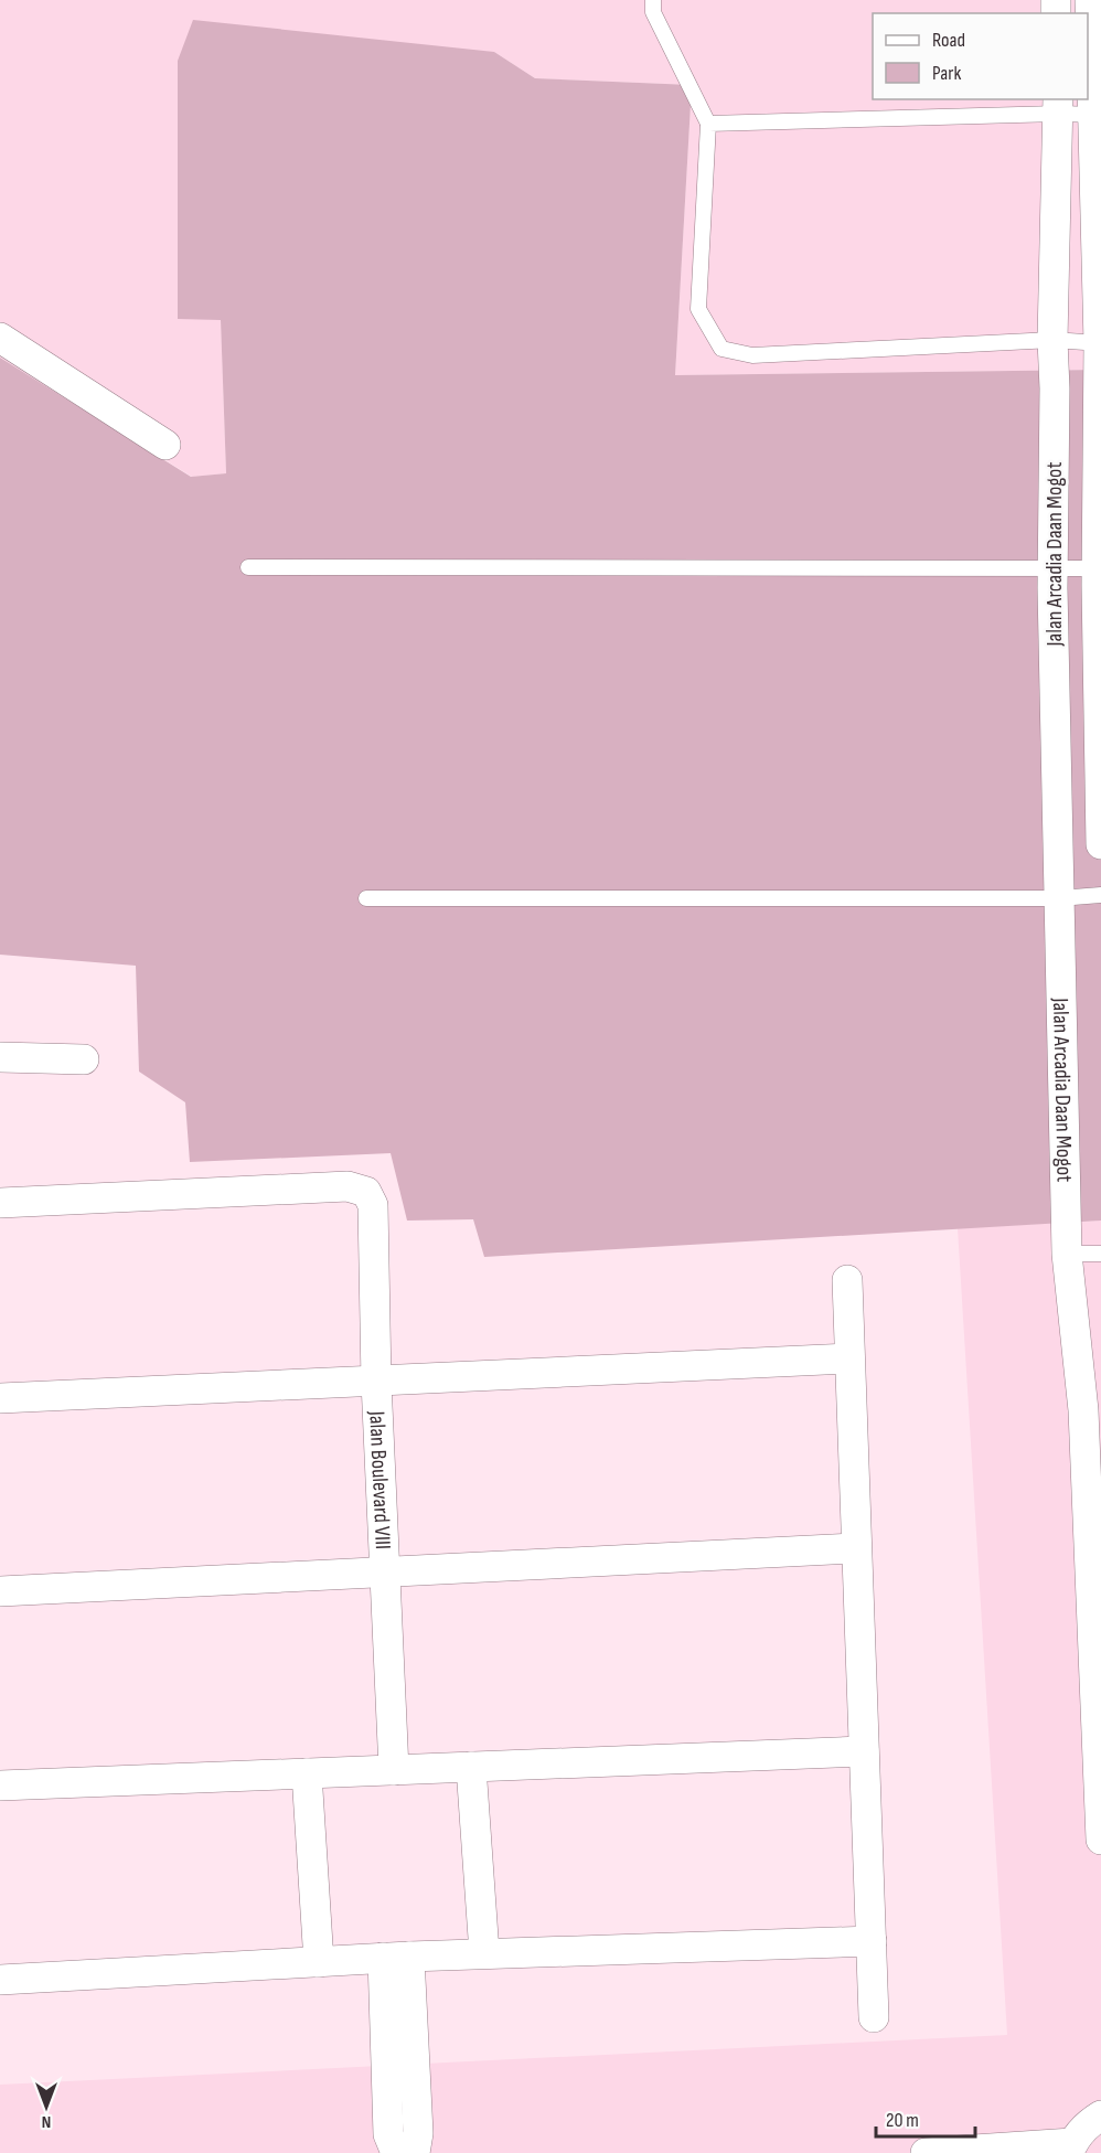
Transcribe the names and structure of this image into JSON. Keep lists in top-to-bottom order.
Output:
{
  "streets": {
    "street": ["Jalan Arcadia Daan Mogot", "Jalan Boulevard VIII"]
  },
  "legend": ["Road", "Park"],
  "scale_bar": "20 m",
  "north": "bottom"
}
